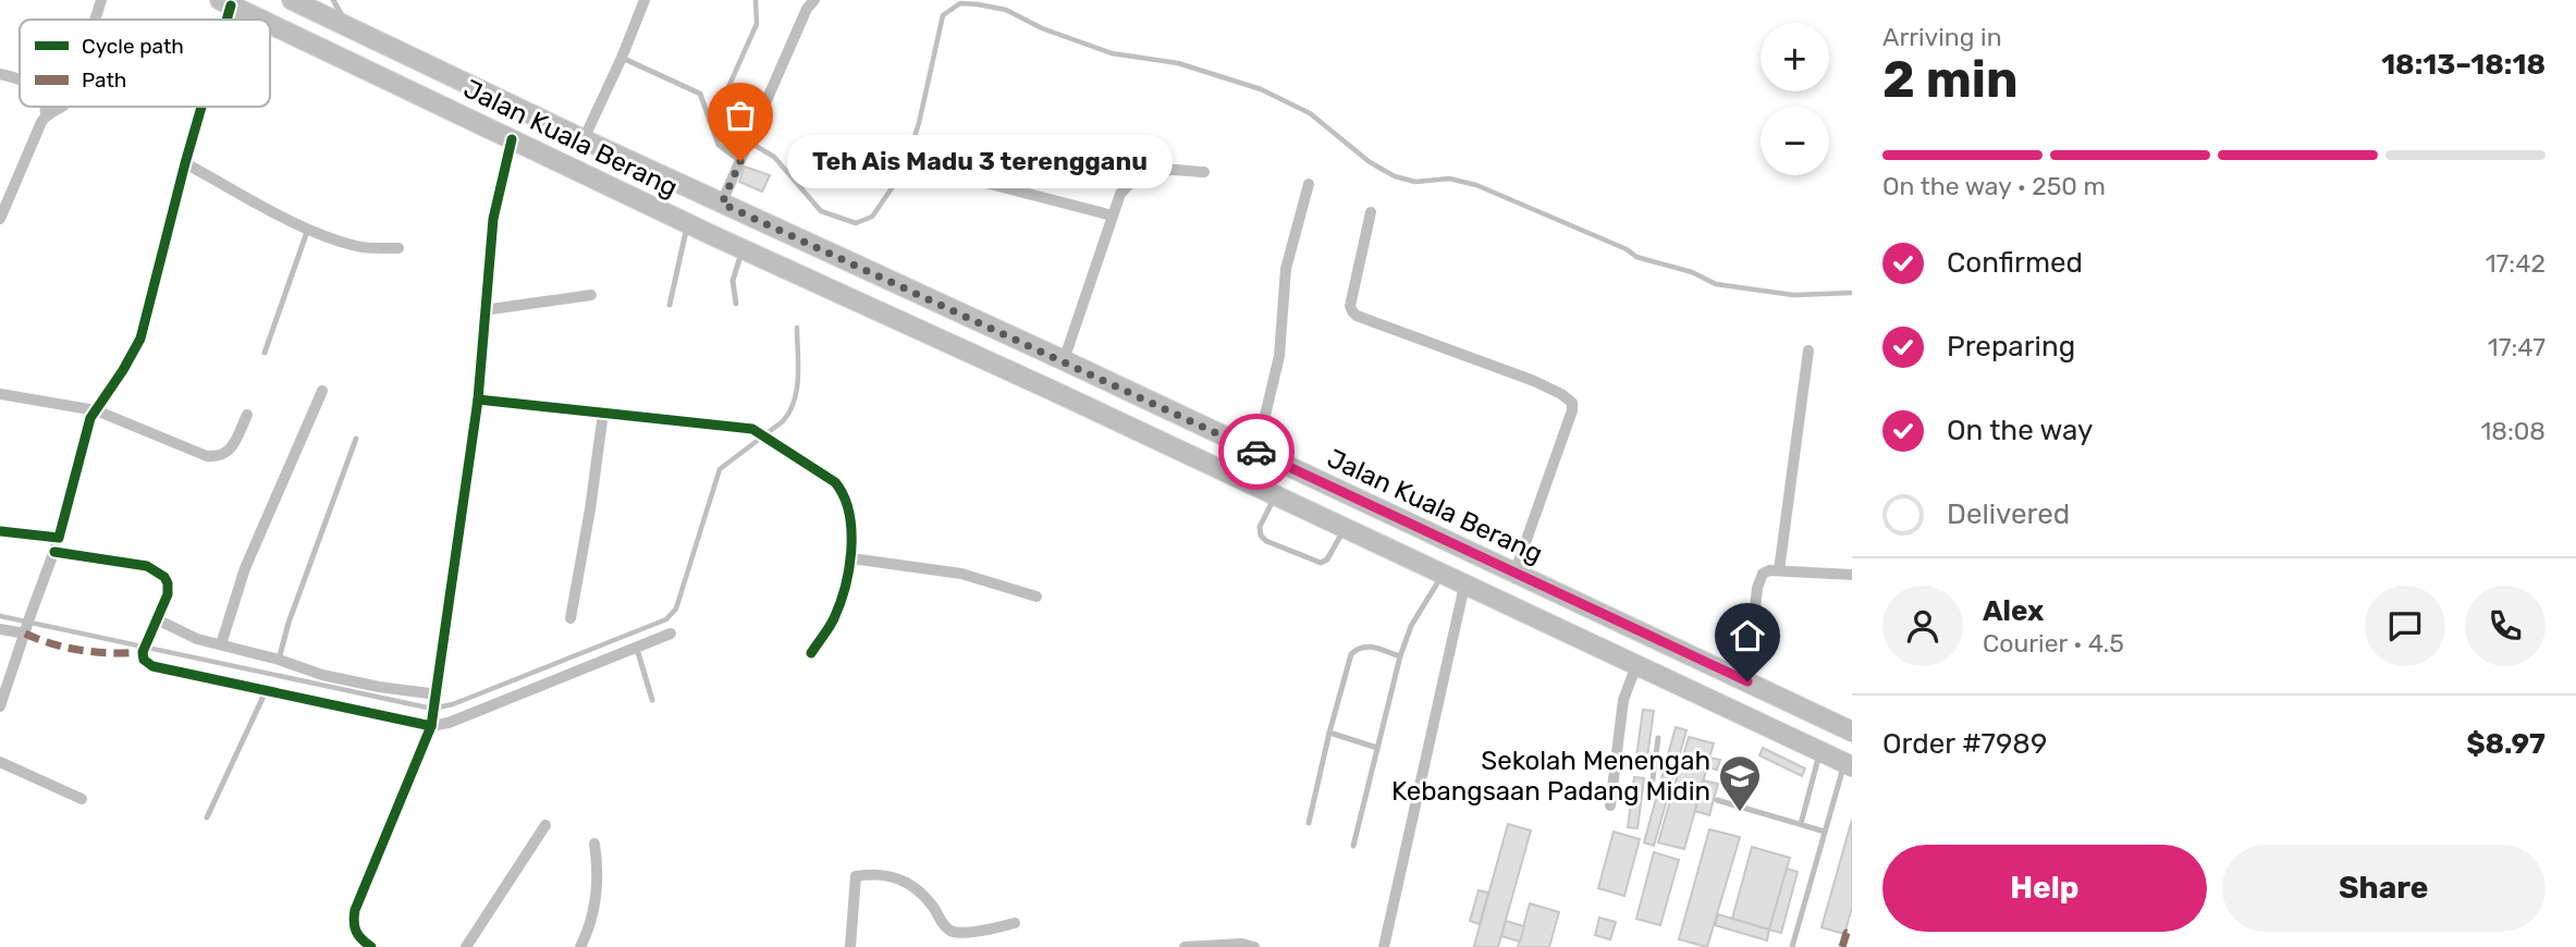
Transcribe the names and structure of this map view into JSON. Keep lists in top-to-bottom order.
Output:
{
  "streets": {
    "highway": ["Jalan Kuala Berang"]
  },
  "places": {
    "other": ["Teh Ais Madu 3 terengganu"],
    "school or university": ["Sekolah Menengah Kebangsaan Padang Midin"]
  },
  "legend": ["Cycle path", "Path"],
  "page": {
    "heading": ["2 min", "Arriving in", "18:13–18:18"],
    "panel": [
      "Alex",
      "Courier · 4.5",
      "Order #7989",
      "$8.97"
    ],
    "map_buttons": ["+", "−"],
    "bar": "On the way · 250 m",
    "bubble": "Teh Ais Madu 3 terengganu",
    "list": [
      ["Confirmed", "17:42"],
      ["Preparing", "17:47"],
      ["On the way", "18:08"],
      "Delivered"
    ],
    "buttons": ["Help", "Share"]
  }
}
